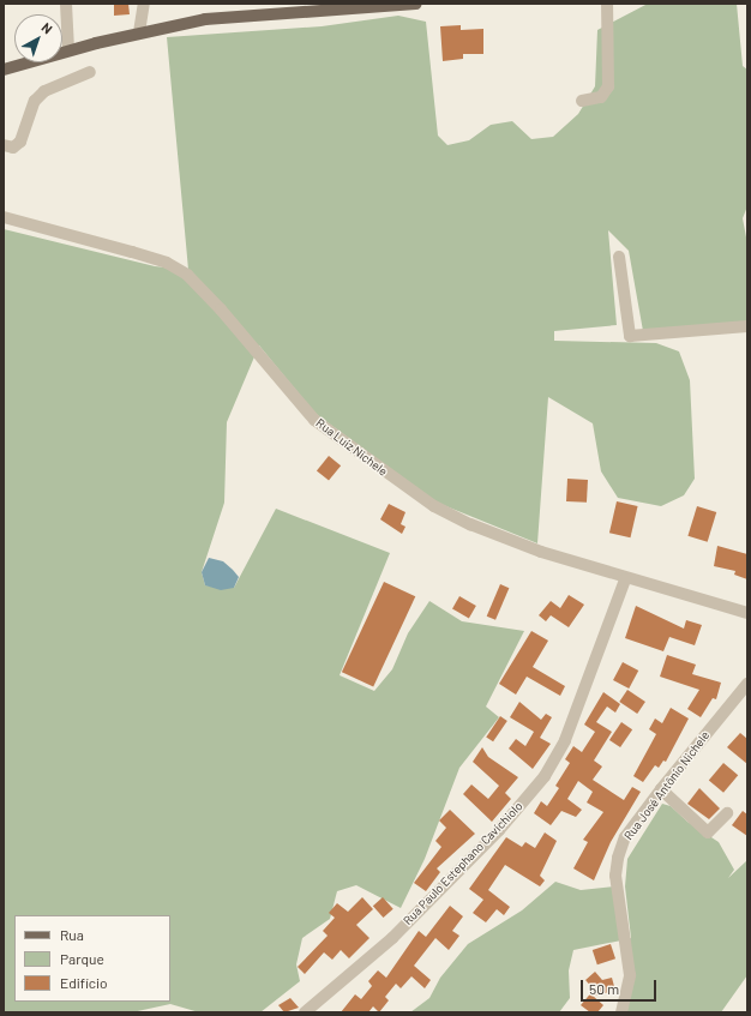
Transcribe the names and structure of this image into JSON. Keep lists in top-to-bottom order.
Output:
{
  "streets": {
    "street": ["Rua Luiz Nichele", "Rua José Antônio Nichele", "Rua Paulo Estephano Cavichiolo"]
  },
  "crossings": [
    ["Rua Luiz Nichele", "Rua Paulo Estephano Cavichiolo"]
  ],
  "legend": ["Rua", "Parque", "Edifício"],
  "scale_bar": "50 m",
  "north": "top right"
}
